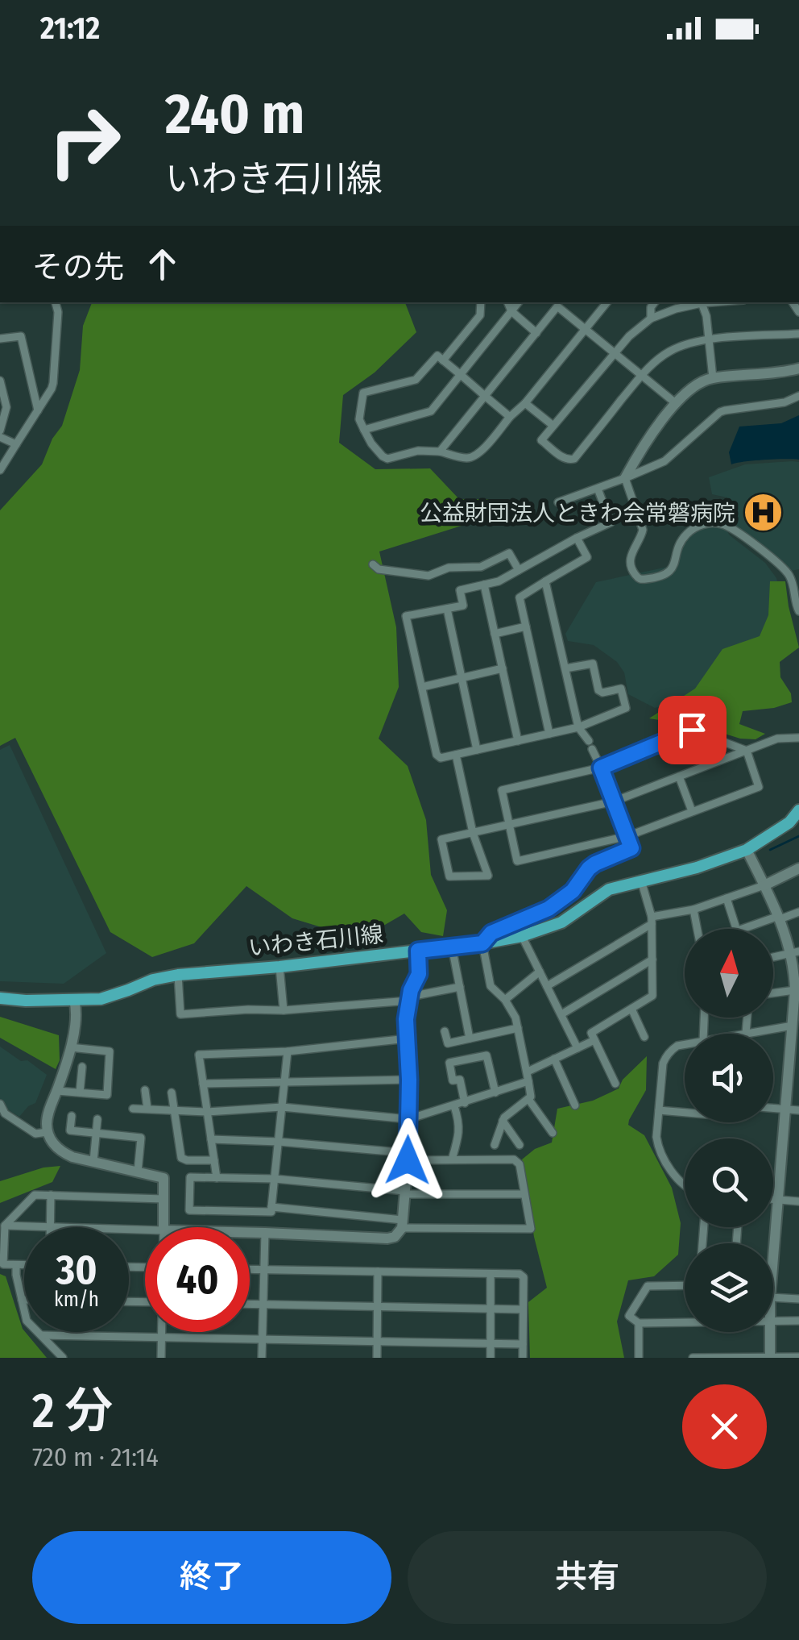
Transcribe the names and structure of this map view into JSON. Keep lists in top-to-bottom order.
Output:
{
  "streets": {
    "main road": ["いわき石川線"]
  },
  "places": {
    "hospital": ["公益財団法人ときわ会常磐病院"]
  },
  "north": "top",
  "page": {
    "status": "21:12",
    "turn": ["240 m", "いわき石川線"],
    "then": "その先",
    "speed": "30 km/h",
    "limit": "40",
    "heading": ["2 分", "720 m · 21:14"],
    "buttons": ["終了", "共有"]
  }
}
